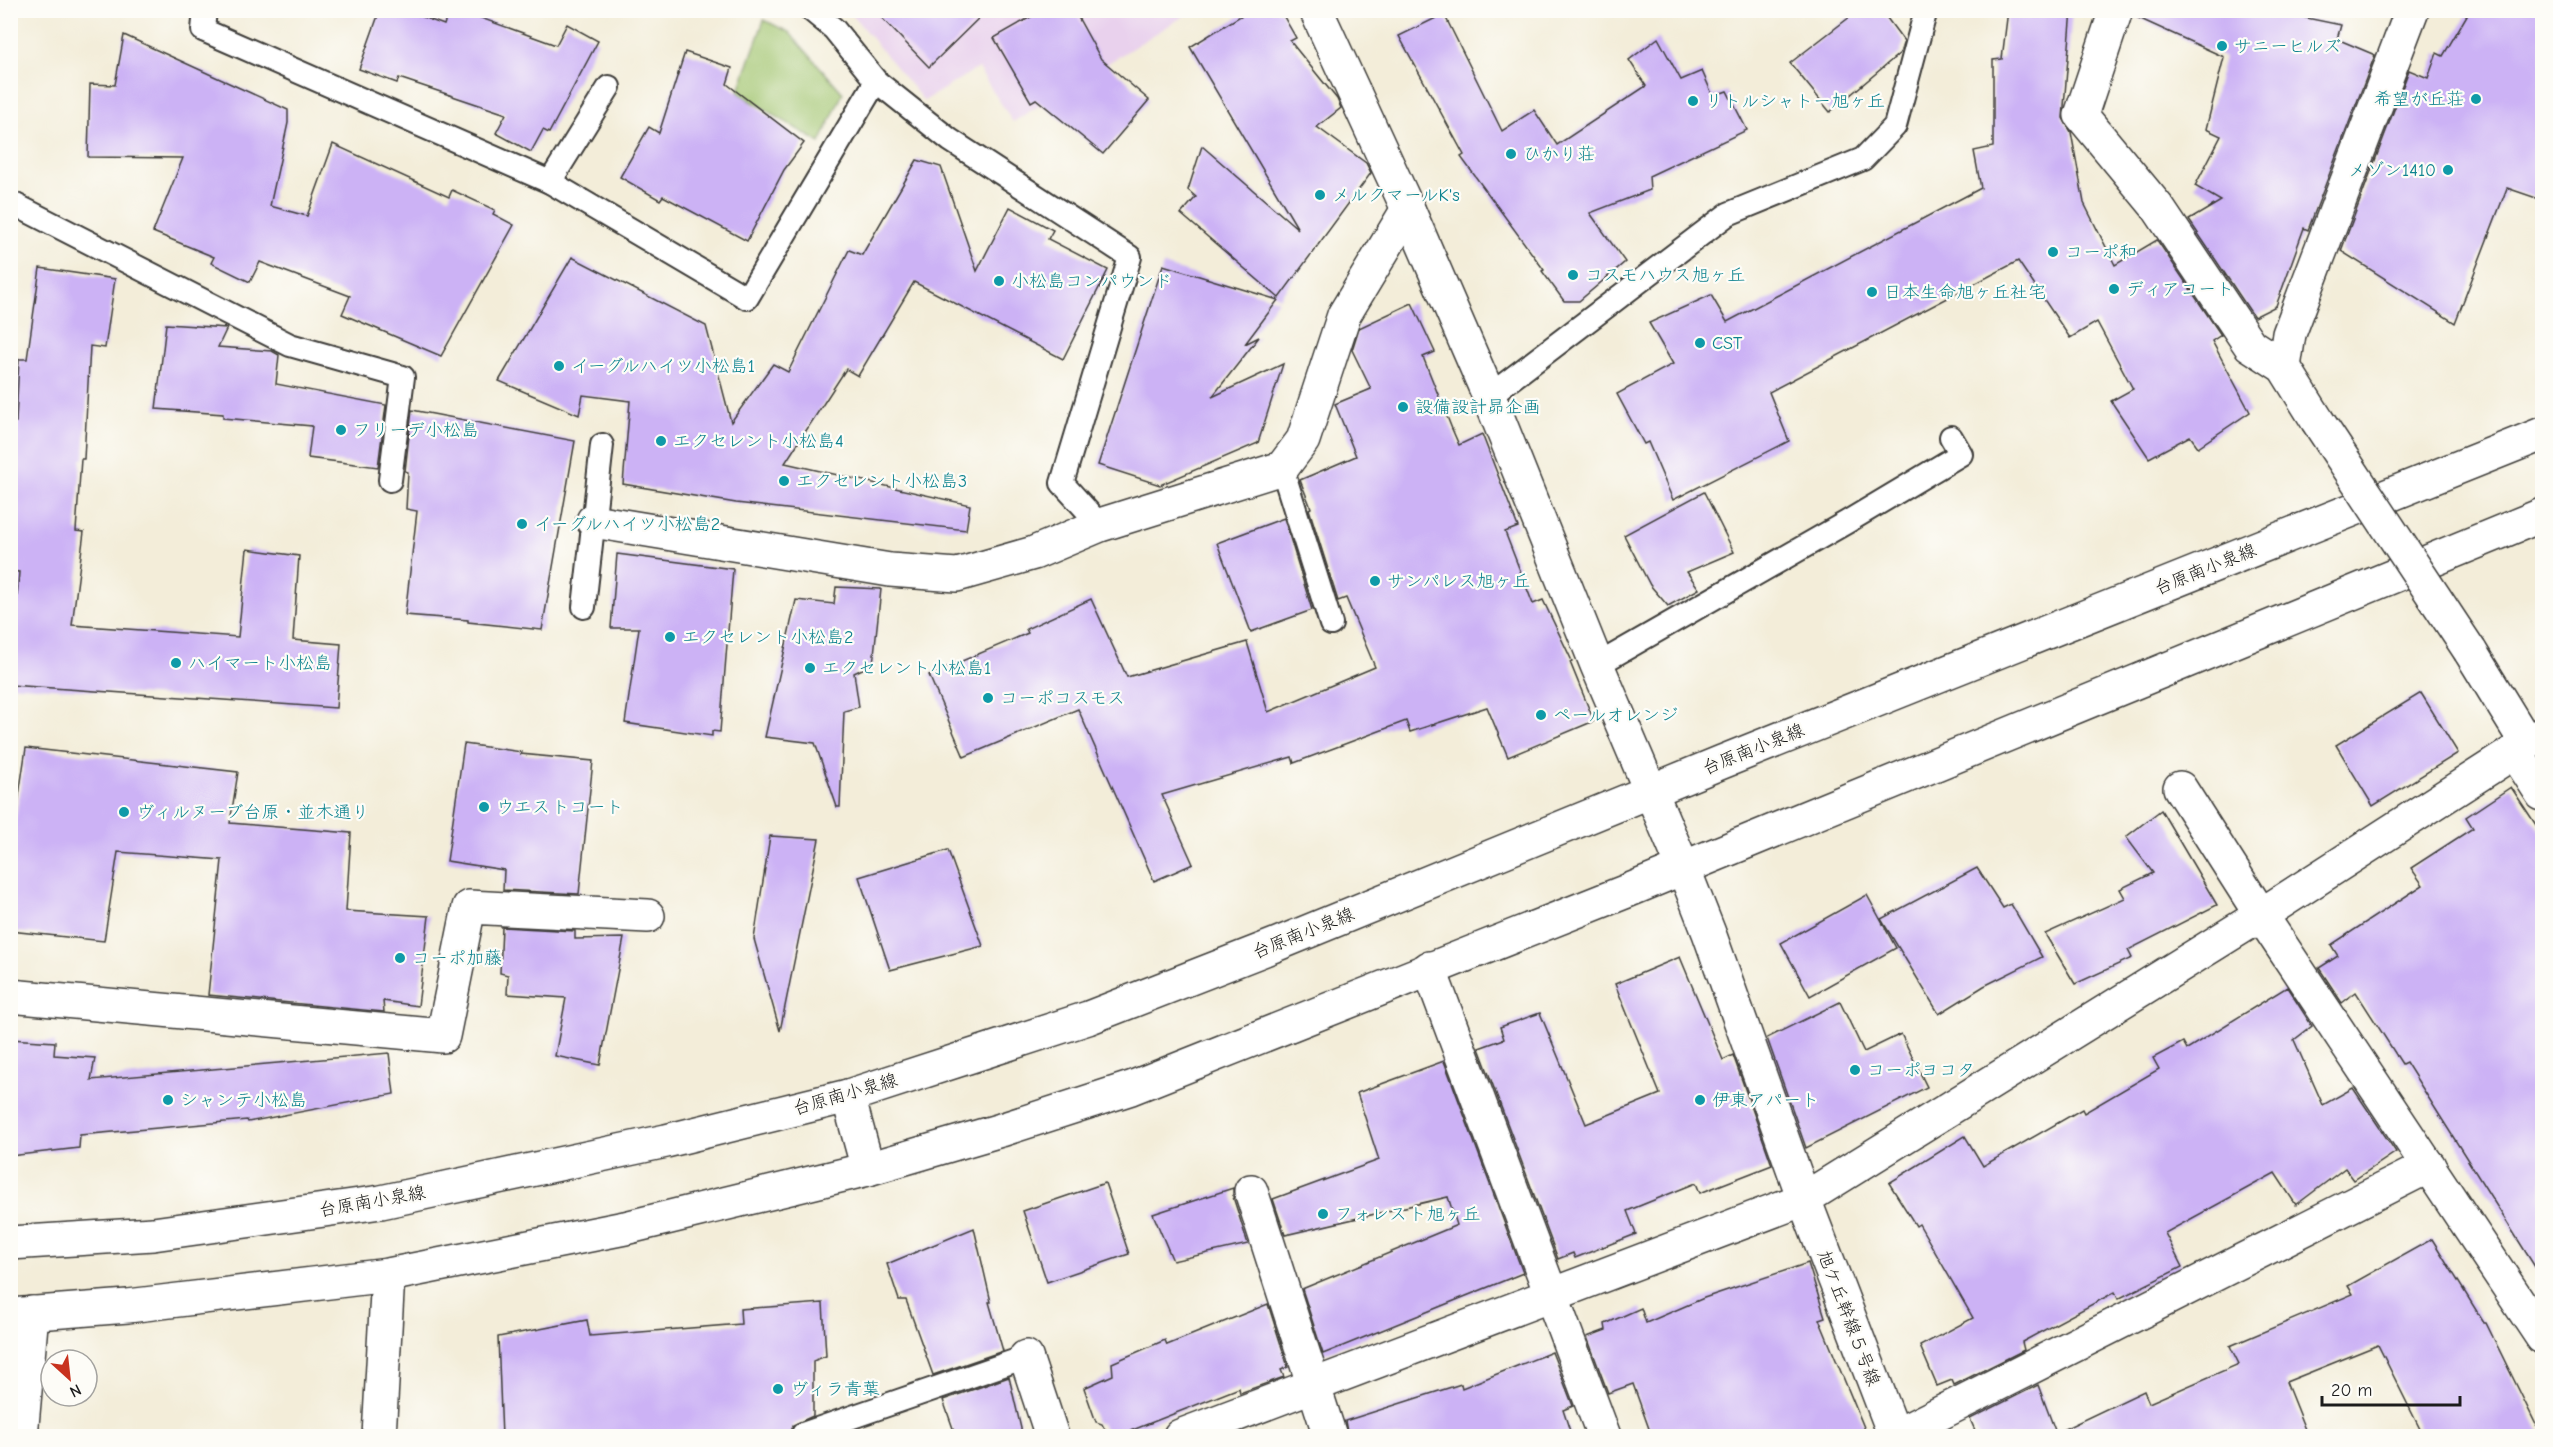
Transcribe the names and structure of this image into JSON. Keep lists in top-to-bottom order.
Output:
{
  "streets": {
    "street": ["台原南小泉線", "旭ケ丘幹線５号線"]
  },
  "crossings": [
    ["台原南小泉線", "旭ケ丘幹線５号線"]
  ],
  "places": [
    "サニーヒルズ",
    "希望が丘荘",
    "リトルシャトー旭ヶ丘",
    "ひかり荘",
    "メゾン1410",
    "メルクマールK's",
    "コーポ和",
    "コスモハウス旭ヶ丘",
    "小松島コンパウンド",
    "ディアコート",
    "日本生命旭ヶ丘社宅",
    "CST",
    "イーグルハイツ小松島1",
    "設備設計昴企画",
    "フリーデ小松島",
    "エクセレント小松島4",
    "エクセレント小松島3",
    "イーグルハイツ小松島2",
    "サンパレス旭ヶ丘",
    "エクセレント小松島2",
    "ハイマート小松島",
    "エクセレント小松島1",
    "コーポコスモス",
    "ペールオレンジ",
    "ウエストコート",
    "ヴィルヌーブ台原・並木通り",
    "コーポ加藤",
    "コーポヨコタ",
    "シャンテ小松島",
    "伊東アパート",
    "フォレスト旭ヶ丘",
    "ヴィラ青葉"
  ],
  "scale_bar": "20 m",
  "north": "bottom right"
}
